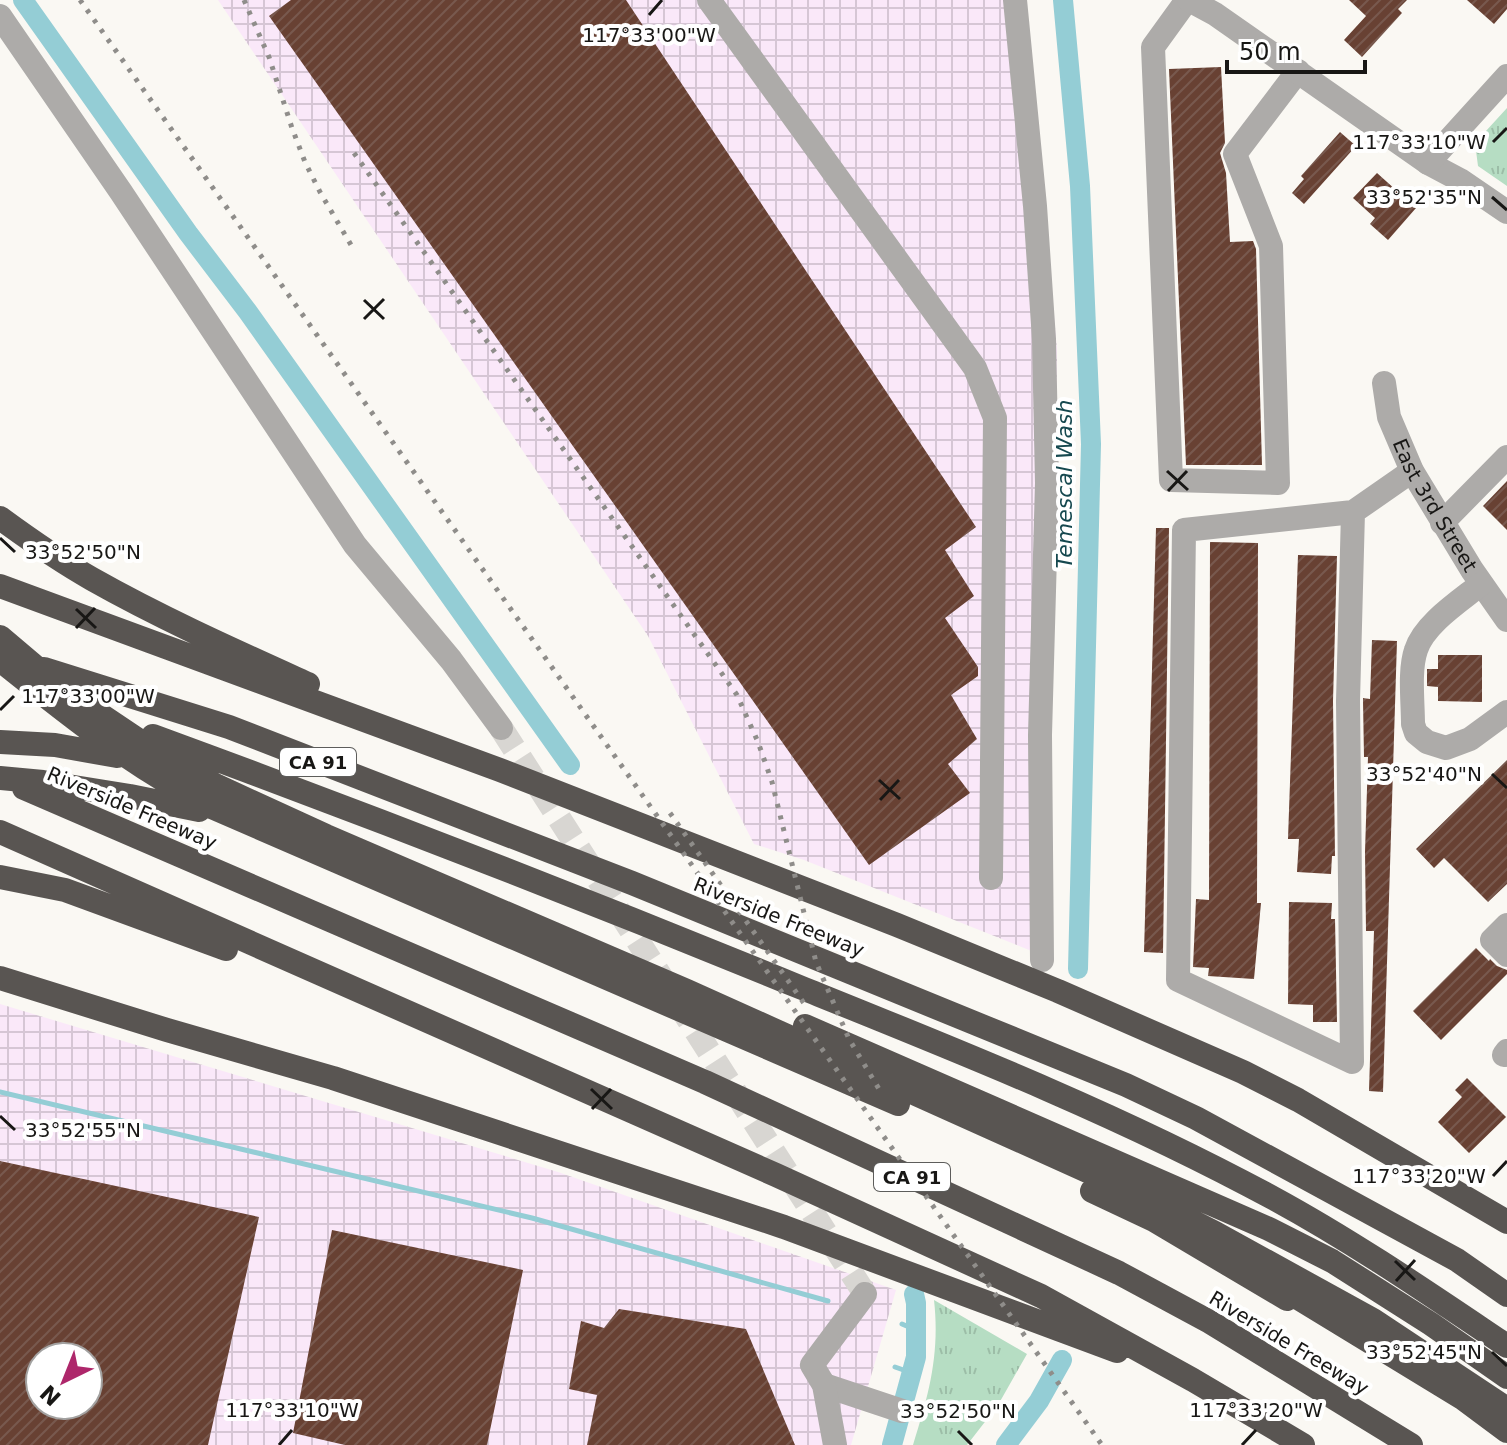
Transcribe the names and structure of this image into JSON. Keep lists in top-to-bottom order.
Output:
{
  "streets": {
    "highway": ["CA 91", "Riverside Freeway"],
    "street": ["East 3rd Street"]
  },
  "water": ["Temescal Wash"],
  "scale_bar": "50 m",
  "north": "bottom left",
  "coordinates": [
    "117°33'00\"W",
    "117°33'10\"W",
    "33°52'35\"N",
    "33°52'50\"N",
    "33°52'40\"N",
    "33°52'55\"N",
    "117°33'20\"W",
    "33°52'45\"N"
  ]
}
